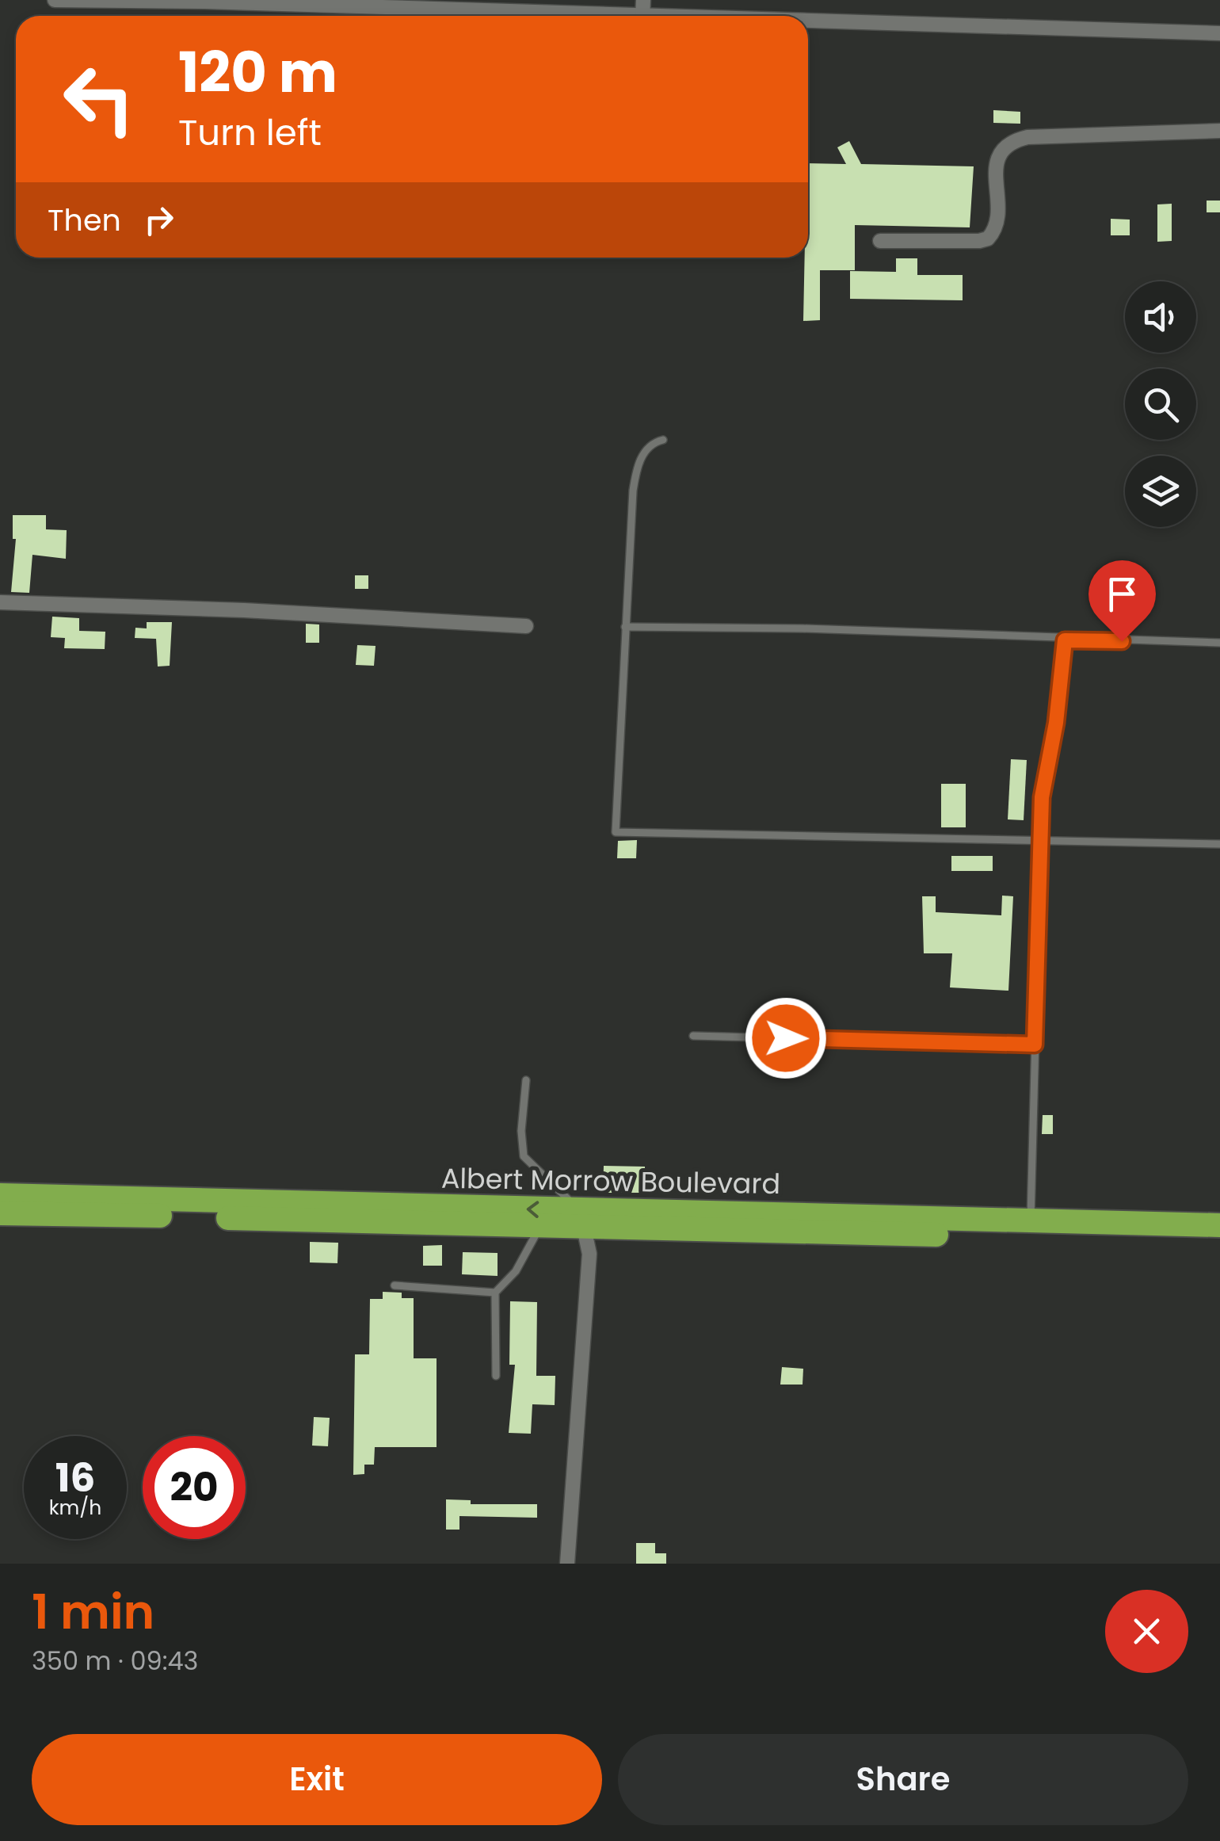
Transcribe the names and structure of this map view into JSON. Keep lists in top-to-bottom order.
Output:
{
  "streets": {
    "highway": ["Albert Morrow Boulevard"]
  },
  "page": {
    "turn": ["120 m", "Turn left"],
    "then": "Then",
    "speed": "16 km/h",
    "limit": "20",
    "heading": ["1 min", "350 m · 09:43"],
    "buttons": ["Exit", "Share"]
  }
}
